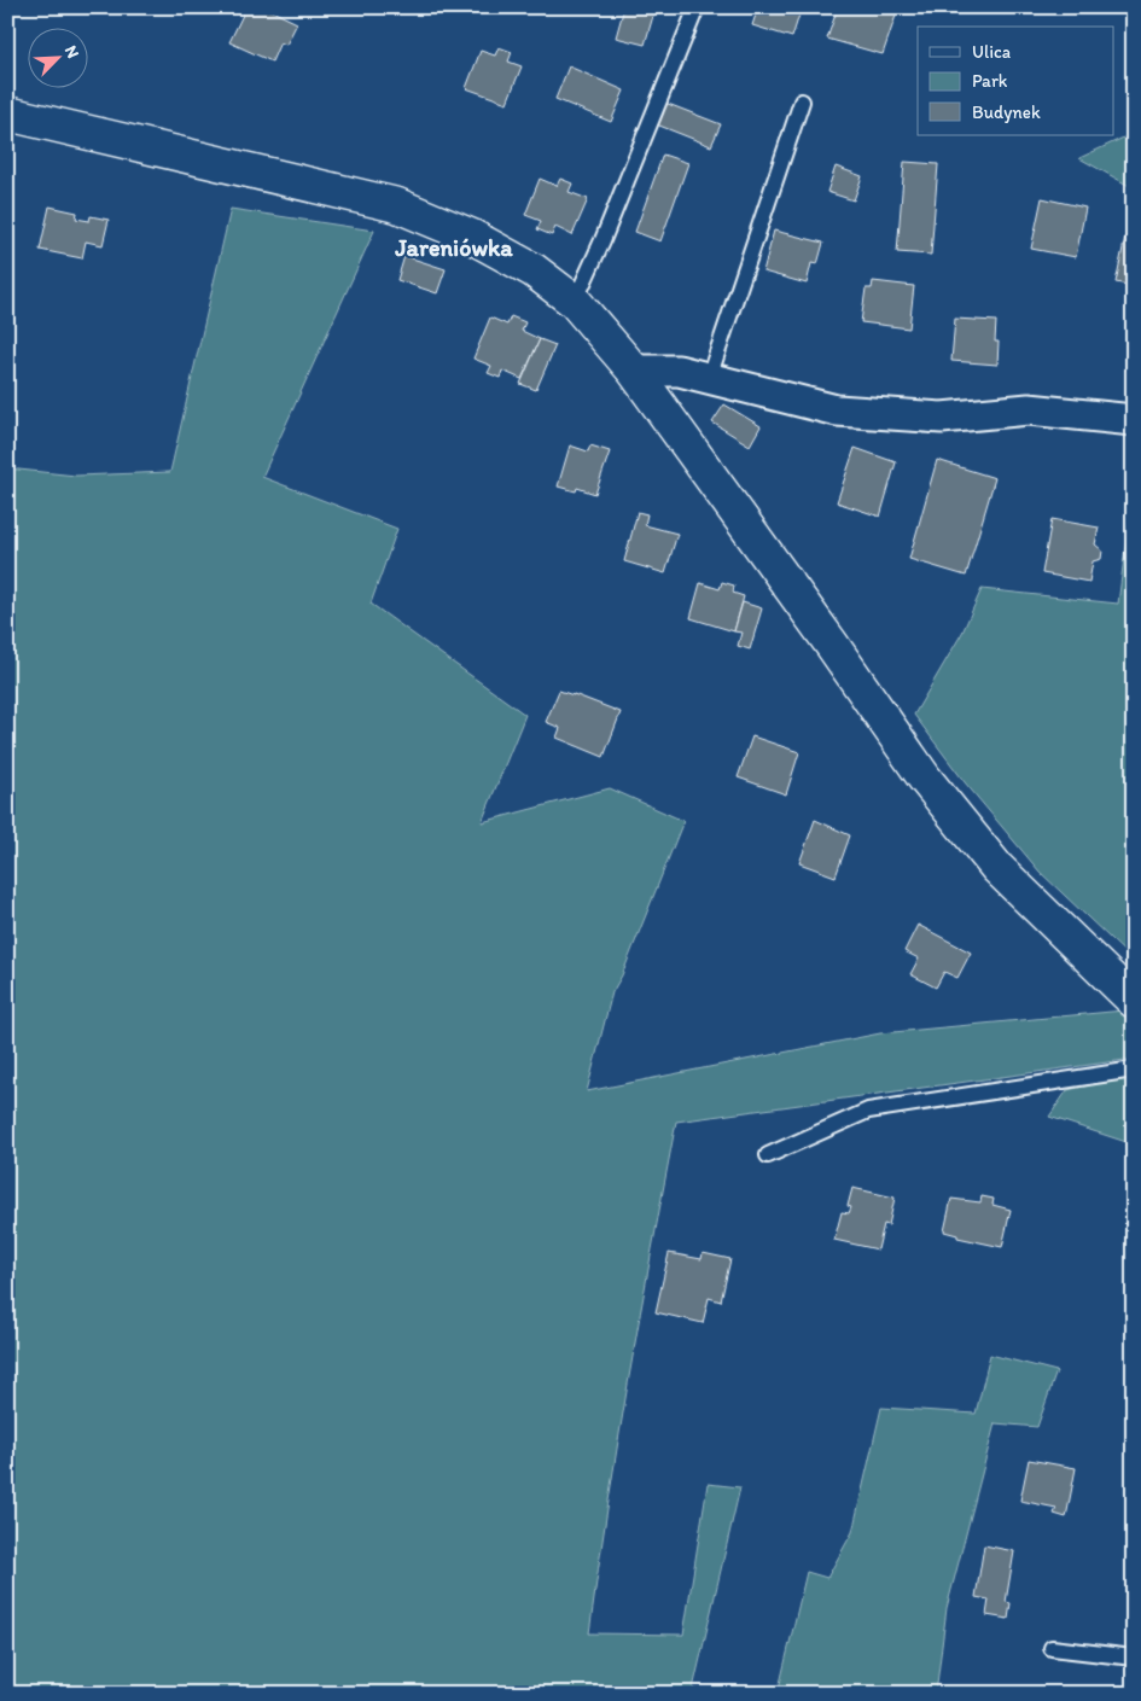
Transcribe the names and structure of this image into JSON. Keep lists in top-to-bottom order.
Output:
{
  "districts": ["Jareniówka"],
  "legend": ["Ulica", "Park", "Budynek"],
  "north": "top right"
}
